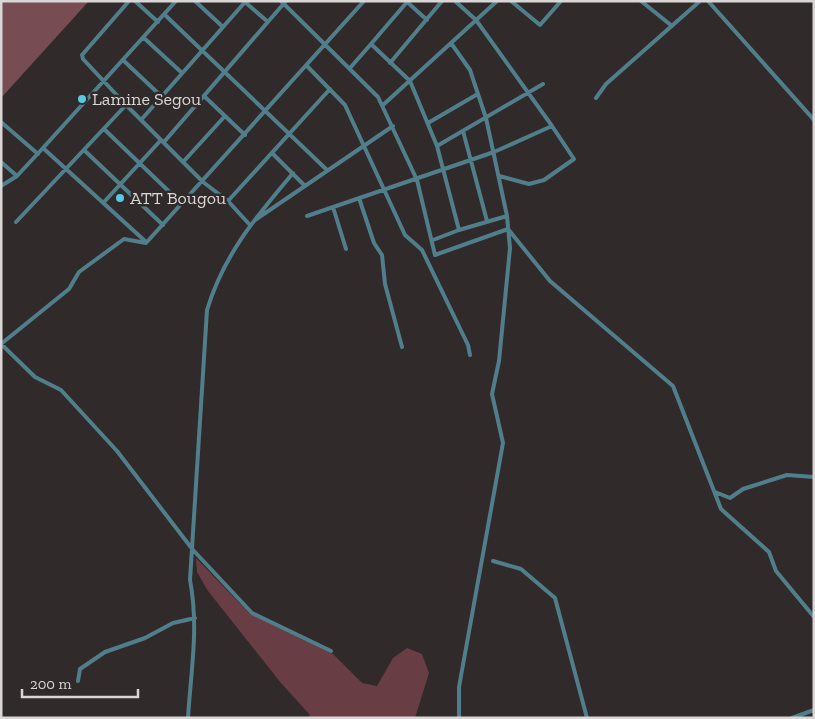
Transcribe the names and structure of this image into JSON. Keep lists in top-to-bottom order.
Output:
{
  "places": ["Lamine Segou", "ATT Bougou"],
  "scale_bar": "200 m"
}
